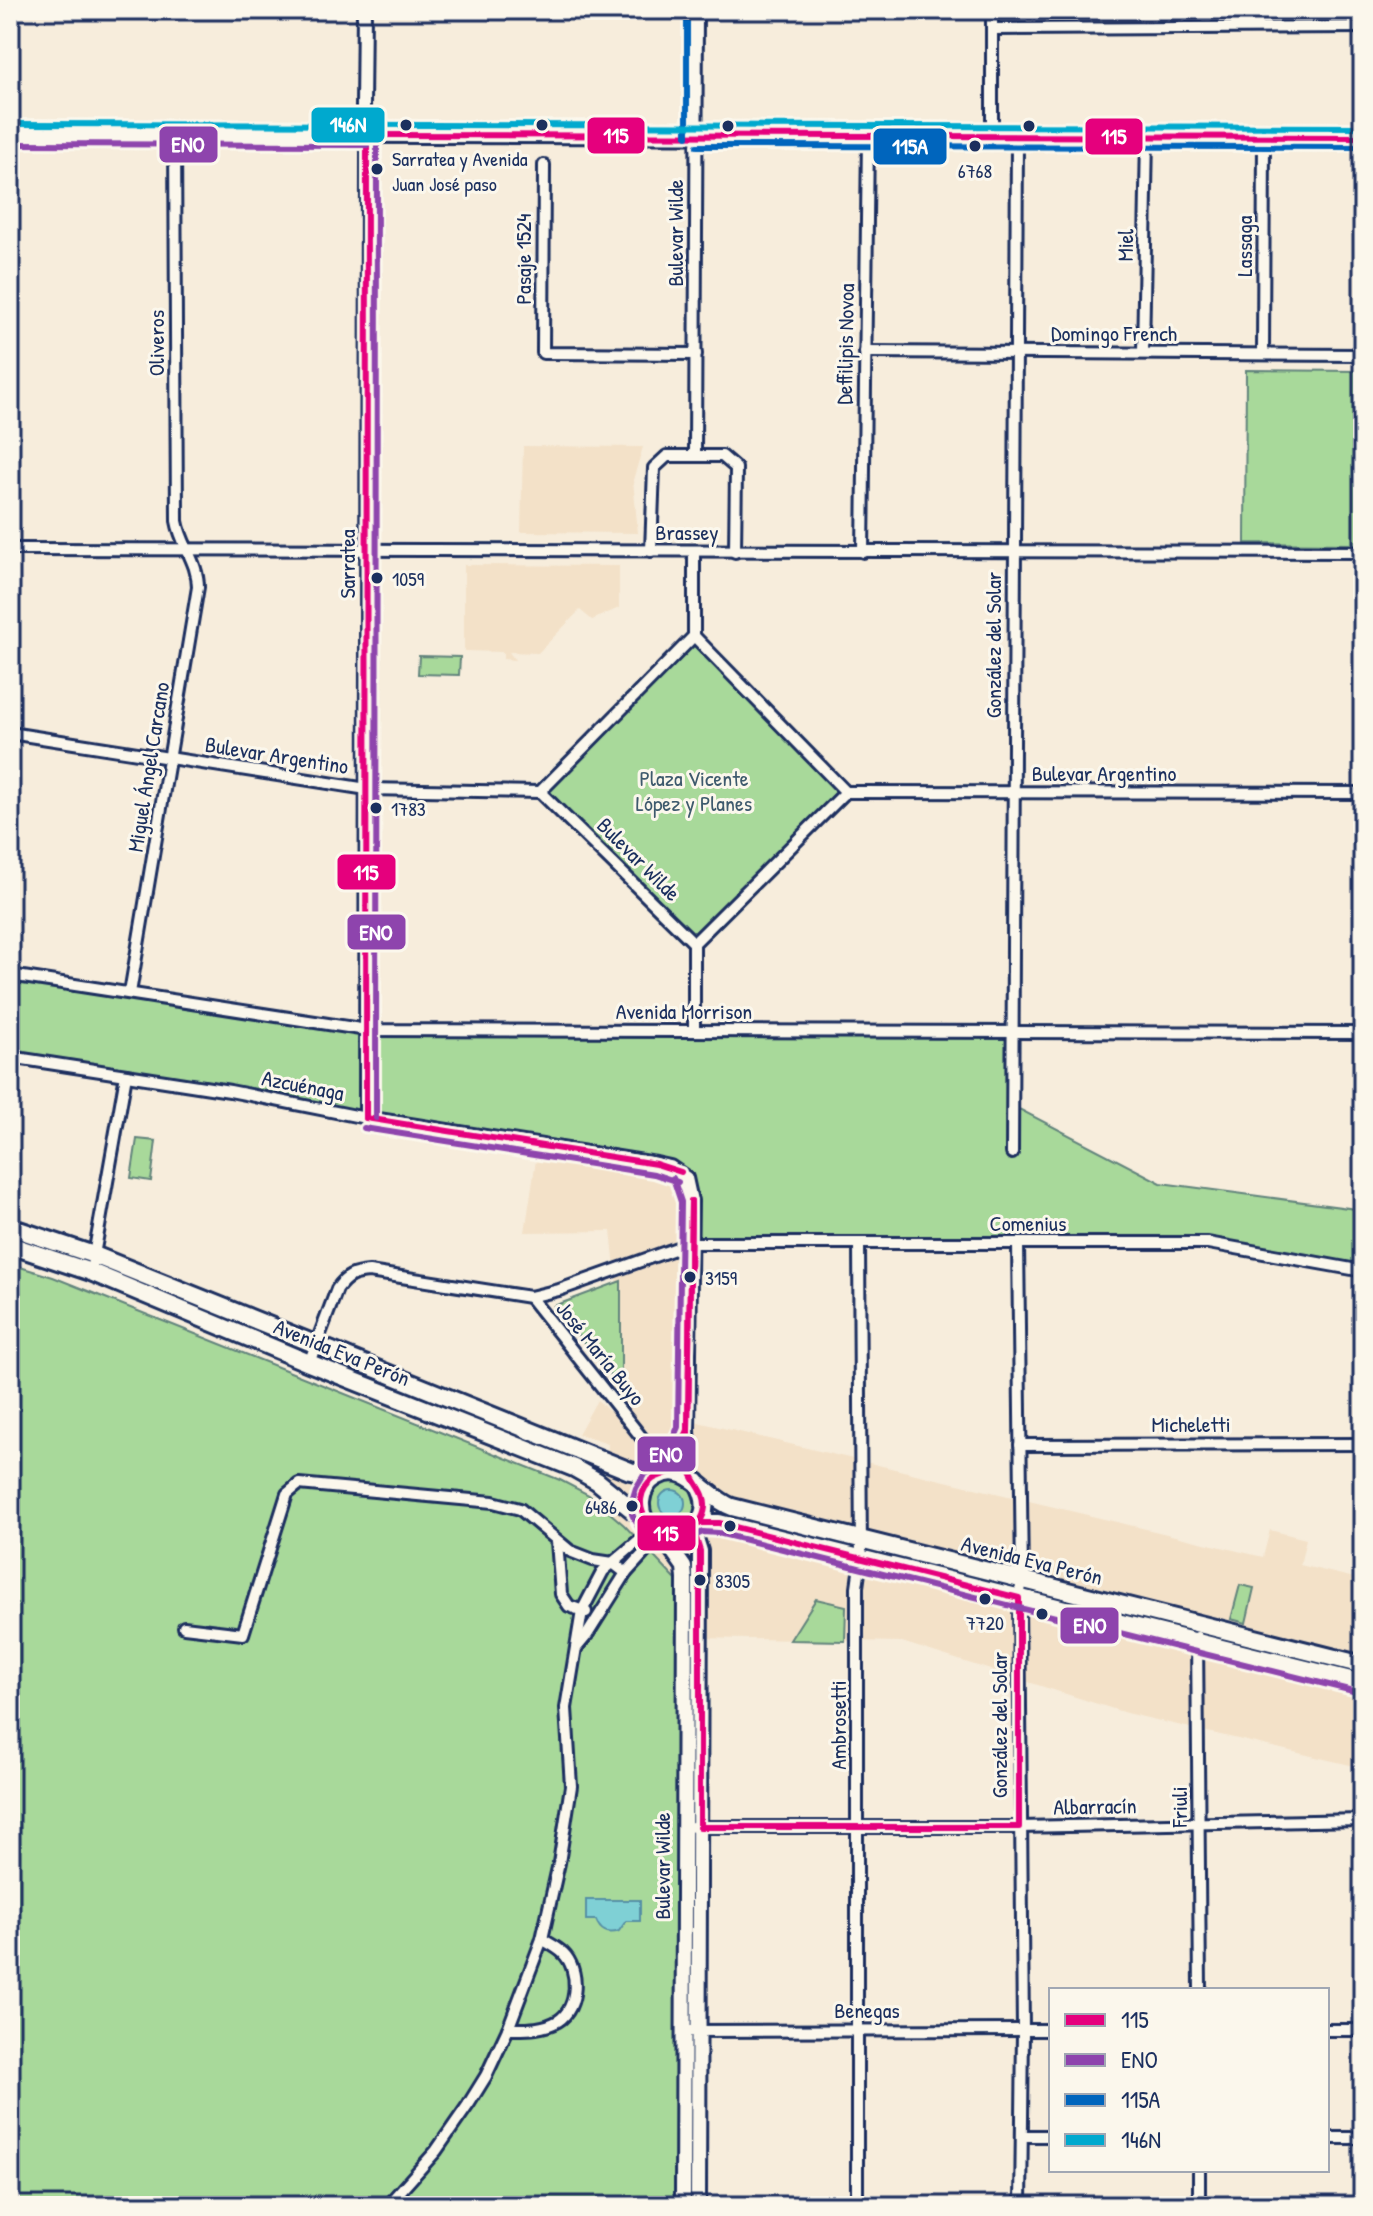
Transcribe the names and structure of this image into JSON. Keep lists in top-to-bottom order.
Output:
{
  "streets": {
    "main road": ["Bulevar Wilde", "Avenida Eva Perón"],
    "street": [
      "Miel",
      "Lassaga",
      "Pasaje 1524",
      "Domingo French",
      "Oliveros",
      "Deffilipis Novoa",
      "Brassey",
      "Sarratea",
      "González del Solar",
      "Bulevar Argentino",
      "Miguel Ángel Carcano",
      "Avenida Morrison",
      "Azcuénaga",
      "Comenius",
      "José María Buyo",
      "Micheletti",
      "Ambrosetti",
      "Albarracín",
      "Friuli",
      "Benegas"
    ]
  },
  "crossings": [
    ["Bulevar Wilde", "Pasaje 1524"],
    ["Bulevar Wilde", "Bulevar Argentino"],
    ["Bulevar Wilde", "Avenida Eva Perón"],
    ["Bulevar Wilde", "José María Buyo"],
    ["Bulevar Wilde", "Albarracín"],
    ["Bulevar Wilde", "Benegas"],
    ["Miel", "Domingo French"],
    ["Lassaga", "Domingo French"],
    ["Domingo French", "Deffilipis Novoa"],
    ["Domingo French", "González del Solar"],
    ["Oliveros", "Brassey"],
    ["Oliveros", "Miguel Ángel Carcano"],
    ["Deffilipis Novoa", "Brassey"],
    ["Brassey", "Sarratea"],
    ["Brassey", "González del Solar"],
    ["Brassey", "Miguel Ángel Carcano"],
    ["Sarratea", "Bulevar Argentino"],
    ["Sarratea", "Avenida Morrison"],
    ["Sarratea", "Azcuénaga"],
    ["González del Solar", "Bulevar Argentino"],
    ["González del Solar", "Avenida Morrison"],
    ["González del Solar", "Comenius"],
    ["González del Solar", "Avenida Eva Perón"],
    ["González del Solar", "Micheletti"],
    ["González del Solar", "Albarracín"],
    ["González del Solar", "Benegas"],
    ["Bulevar Argentino", "Miguel Ángel Carcano"],
    ["Miguel Ángel Carcano", "Avenida Morrison"],
    ["Azcuénaga", "Comenius"],
    ["Comenius", "José María Buyo"],
    ["Comenius", "Ambrosetti"],
    ["Avenida Eva Perón", "José María Buyo"],
    ["Avenida Eva Perón", "Ambrosetti"],
    ["Avenida Eva Perón", "Friuli"],
    ["Ambrosetti", "Albarracín"],
    ["Ambrosetti", "Benegas"],
    ["Albarracín", "Friuli"]
  ],
  "parks": ["Plaza Vicente López y Planes"],
  "places": [
    "6768",
    "Sarratea y Avenida Juan José paso",
    "1059",
    "1783",
    "3159",
    "6486",
    "8305",
    "7720"
  ],
  "lines": [
    "transit line 115A",
    "transit line 146N",
    "transit line 115",
    "transit line ENO"
  ],
  "legend": [
    "115",
    "ENO",
    "115A",
    "146N"
  ]
}
